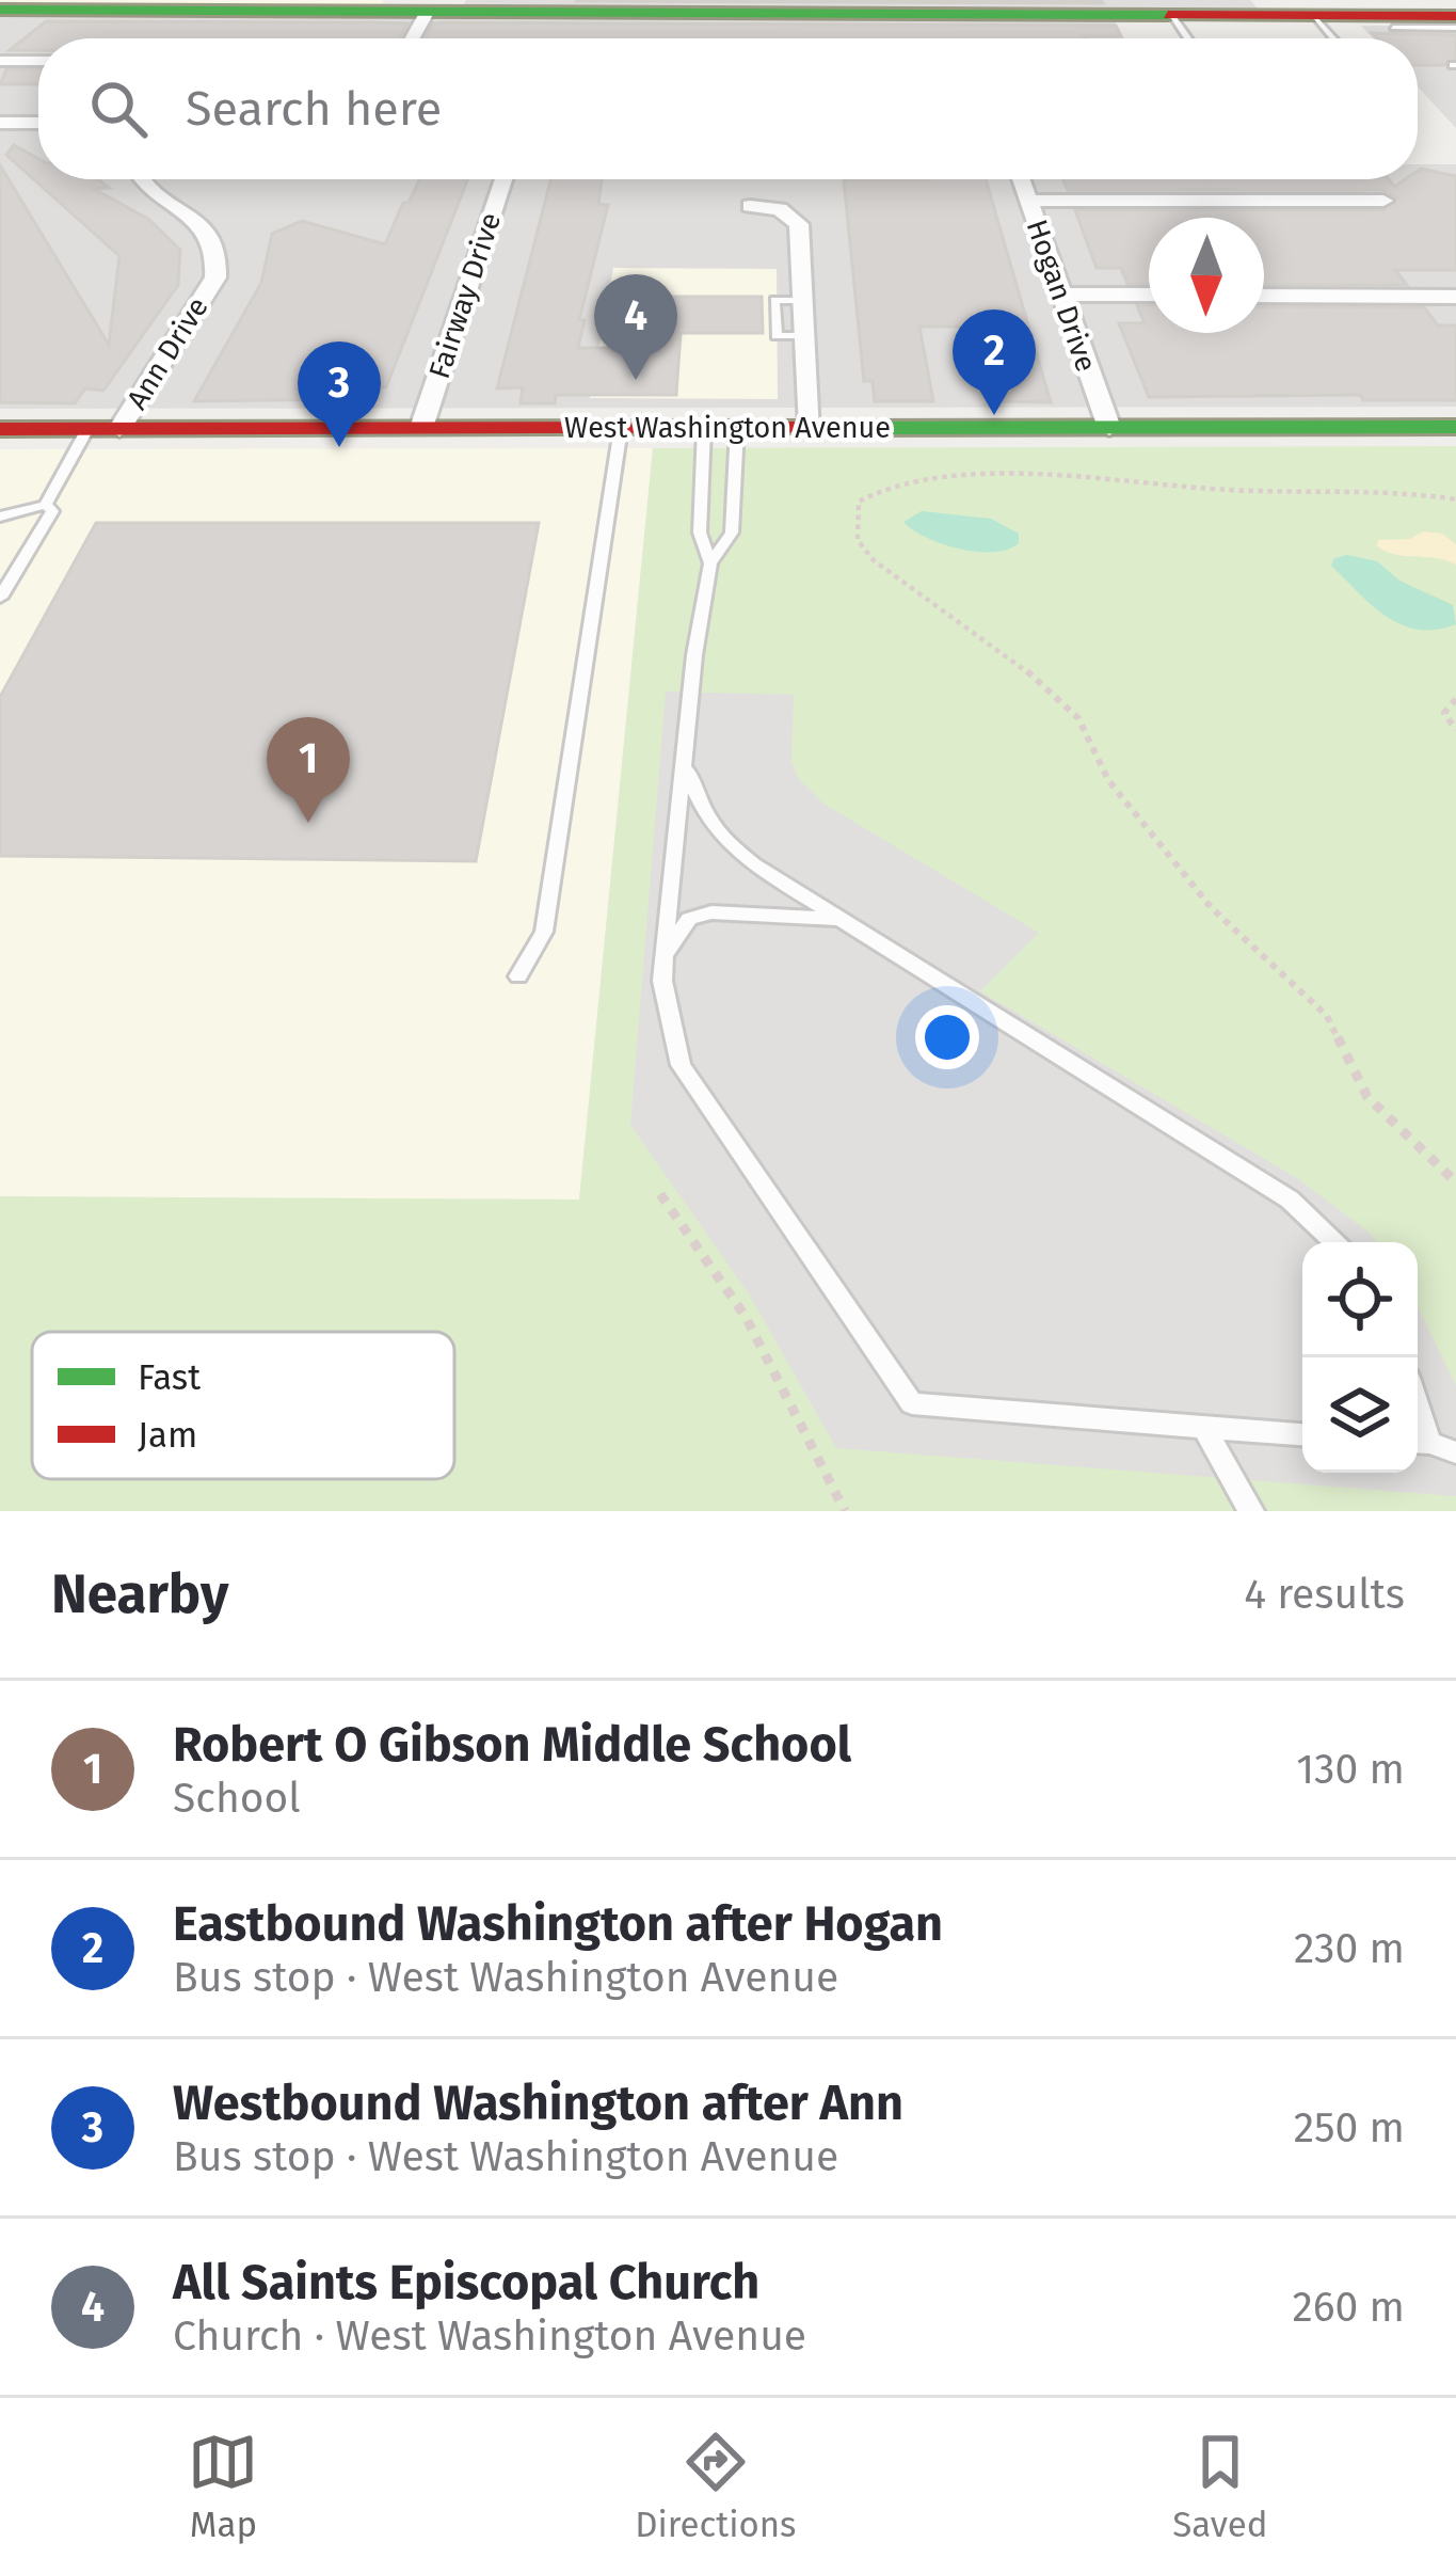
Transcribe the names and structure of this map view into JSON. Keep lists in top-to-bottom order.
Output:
{
  "streets": {
    "street": [
      "Fairway Drive",
      "Hogan Drive",
      "Ann Drive",
      "West Washington Avenue"
    ]
  },
  "crossings": [
    ["Fairway Drive", "West Washington Avenue"],
    ["Hogan Drive", "West Washington Avenue"],
    ["Ann Drive", "West Washington Avenue"]
  ],
  "legend": ["Fast", "Jam"],
  "north": "bottom",
  "page": {
    "search": "Search here",
    "pins": [
      "4",
      "2",
      "3",
      "1"
    ],
    "heading": ["Nearby", "4 results"],
    "list": [
      {
        "mark": "1",
        "name": "Robert O Gibson Middle School",
        "note": "School",
        "value": "130 m"
      },
      {
        "mark": "2",
        "name": "Eastbound Washington after Hogan",
        "note": "Bus stop · West Washington Avenue",
        "value": "230 m"
      },
      {
        "mark": "3",
        "name": "Westbound Washington after Ann",
        "note": "Bus stop · West Washington Avenue",
        "value": "250 m"
      },
      {
        "mark": "4",
        "name": "All Saints Episcopal Church",
        "note": "Church · West Washington Avenue",
        "value": "260 m"
      }
    ],
    "nav": ["Map", "Directions", "Saved"]
  }
}
